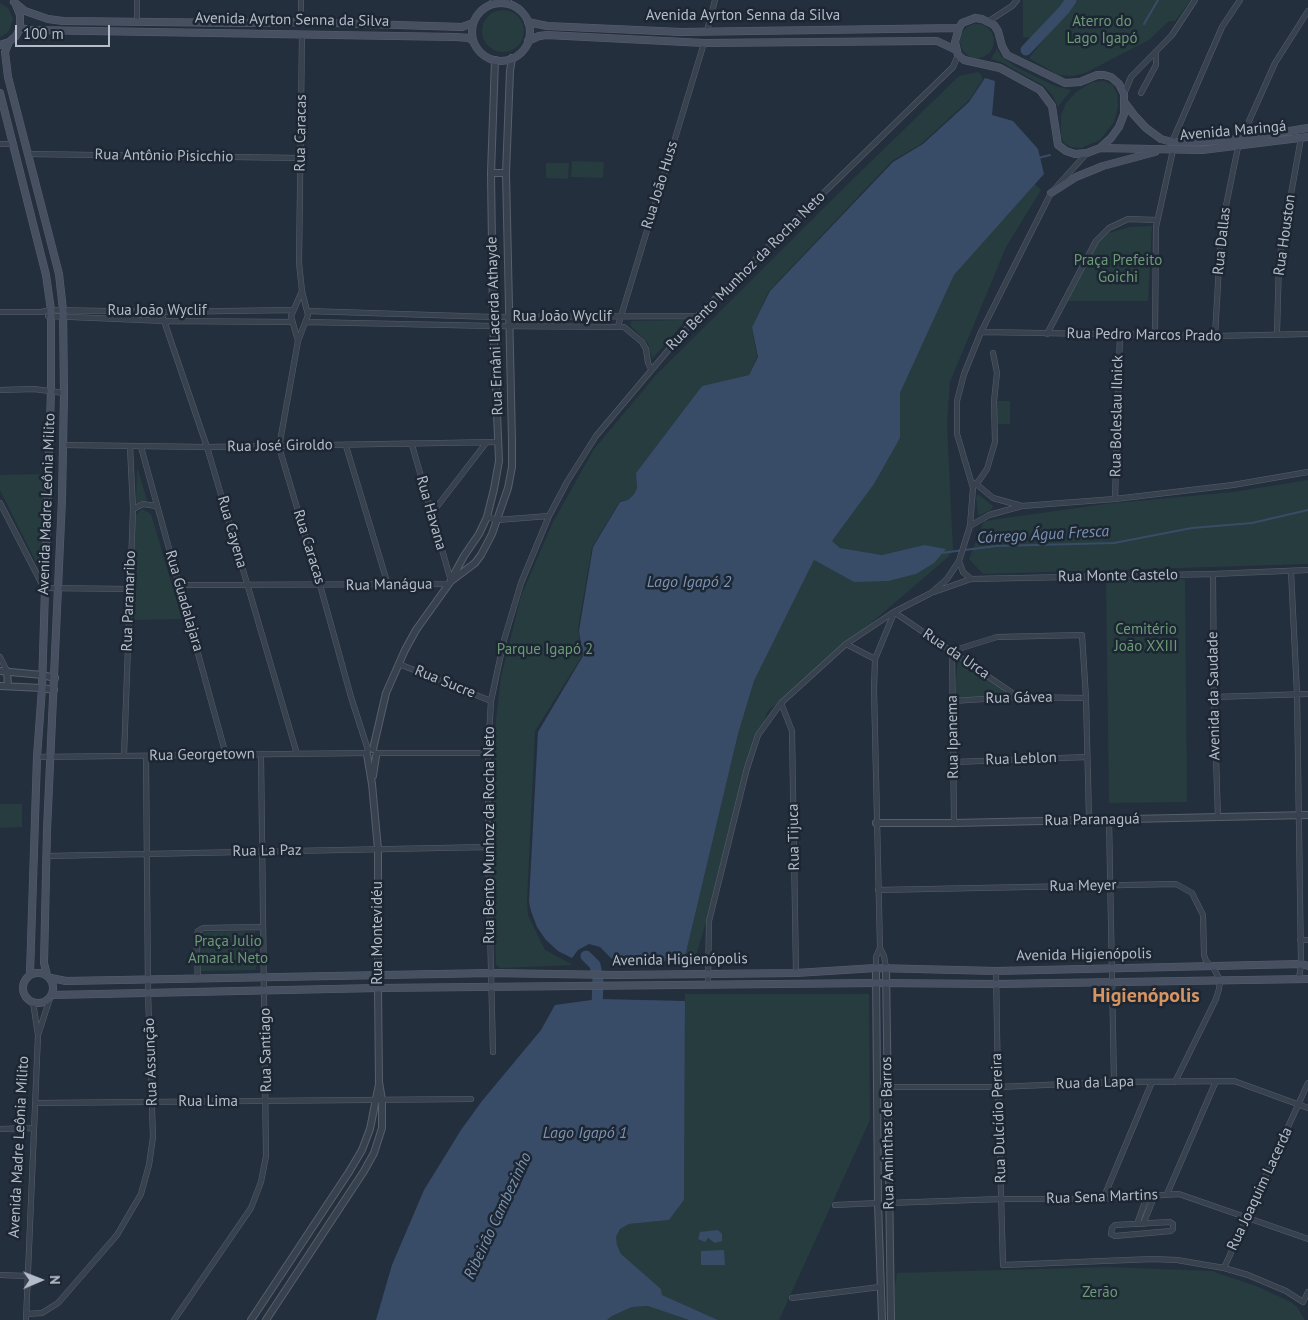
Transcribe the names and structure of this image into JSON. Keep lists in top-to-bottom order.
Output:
{
  "streets": {
    "main road": [
      "Avenida Ayrton Senna da Silva",
      "Avenida Maringá",
      "Avenida Madre Leônia Milito",
      "Avenida Higienópolis"
    ],
    "street": [
      "Rua Caracas",
      "Rua Antônio Pisicchio",
      "Rua João Huss",
      "Rua Houston",
      "Rua Dallas",
      "Rua Bento Munhoz da Rocha Neto",
      "Rua João Wyclif",
      "Rua Ernâni Lacerda Athayde",
      "Rua Pedro Marcos Prado",
      "Rua Boleslau Ilnick",
      "Rua José Giroldo",
      "Rua Havana",
      "Rua Cayena",
      "Rua Monte Castelo",
      "Rua Manágua",
      "Rua Paramaribo",
      "Rua Guadalajara",
      "Rua da Urca",
      "Rua Sucre",
      "Avenida da Saudade",
      "Rua Gávea",
      "Rua Ipanema",
      "Rua Georgetown",
      "Rua Leblon",
      "Rua Paranaguá",
      "Rua Tijuca",
      "Rua La Paz",
      "Rua Meyer",
      "Rua Montevidéu",
      "Rua Santiago",
      "Rua Assunção",
      "Rua da Lapa",
      "Rua Lima",
      "Rua Dulcídio Pereira",
      "Rua Aminthas de Barros",
      "Rua Joaquim Lacerda",
      "Rua Sena Martins"
    ]
  },
  "crossings": [
    ["Avenida Ayrton Senna da Silva", "Avenida Maringá"],
    ["Avenida Ayrton Senna da Silva", "Rua Caracas"],
    ["Avenida Ayrton Senna da Silva", "Rua João Huss"],
    ["Avenida Ayrton Senna da Silva", "Rua Bento Munhoz da Rocha Neto"],
    ["Avenida Ayrton Senna da Silva", "Rua Ernâni Lacerda Athayde"],
    ["Avenida Maringá", "Rua Houston"],
    ["Avenida Maringá", "Rua Dallas"],
    ["Rua Caracas", "Rua Antônio Pisicchio"],
    ["Rua Caracas", "Rua João Wyclif"],
    ["Rua Caracas", "Rua José Giroldo"],
    ["Rua Caracas", "Rua Manágua"],
    ["Rua Caracas", "Rua Georgetown"],
    ["Rua Caracas", "Rua Montevidéu"],
    ["Rua Antônio Pisicchio", "Avenida Madre Leônia Milito"],
    ["Rua João Huss", "Rua João Wyclif"],
    ["Rua Houston", "Rua Pedro Marcos Prado"],
    ["Rua Dallas", "Rua Pedro Marcos Prado"],
    ["Rua Bento Munhoz da Rocha Neto", "Rua João Wyclif"],
    ["Rua Bento Munhoz da Rocha Neto", "Rua Sucre"],
    ["Rua Bento Munhoz da Rocha Neto", "Rua Georgetown"],
    ["Rua Bento Munhoz da Rocha Neto", "Rua La Paz"],
    ["Rua Bento Munhoz da Rocha Neto", "Avenida Higienópolis"],
    ["Rua João Wyclif", "Rua Ernâni Lacerda Athayde"],
    ["Rua João Wyclif", "Avenida Madre Leônia Milito"],
    ["Rua João Wyclif", "Rua Cayena"],
    ["Rua João Wyclif", "Rua Montevidéu"],
    ["Rua Ernâni Lacerda Athayde", "Rua José Giroldo"],
    ["Rua Ernâni Lacerda Athayde", "Rua Havana"],
    ["Rua Ernâni Lacerda Athayde", "Rua Manágua"],
    ["Rua Ernâni Lacerda Athayde", "Rua Montevidéu"],
    ["Rua Pedro Marcos Prado", "Rua Boleslau Ilnick"],
    ["Rua José Giroldo", "Avenida Madre Leônia Milito"],
    ["Rua José Giroldo", "Rua Havana"],
    ["Rua José Giroldo", "Rua Cayena"],
    ["Rua José Giroldo", "Rua Paramaribo"],
    ["Rua José Giroldo", "Rua Guadalajara"],
    ["Avenida Madre Leônia Milito", "Rua Georgetown"],
    ["Avenida Madre Leônia Milito", "Rua La Paz"],
    ["Avenida Madre Leônia Milito", "Avenida Higienópolis"],
    ["Avenida Madre Leônia Milito", "Rua Assunção"],
    ["Avenida Madre Leônia Milito", "Rua Lima"],
    ["Rua Havana", "Rua Manágua"],
    ["Rua Havana", "Rua Montevidéu"],
    ["Rua Cayena", "Rua Manágua"],
    ["Rua Cayena", "Rua Georgetown"],
    ["Rua Monte Castelo", "Avenida da Saudade"],
    ["Rua Manágua", "Rua Guadalajara"],
    ["Rua Manágua", "Rua Montevidéu"],
    ["Rua Paramaribo", "Rua Georgetown"],
    ["Rua Guadalajara", "Rua Georgetown"],
    ["Rua da Urca", "Rua Gávea"],
    ["Rua da Urca", "Rua Ipanema"],
    ["Rua da Urca", "Rua Aminthas de Barros"],
    ["Rua Sucre", "Rua Montevidéu"],
    ["Avenida da Saudade", "Rua Paranaguá"],
    ["Rua Gávea", "Rua Ipanema"],
    ["Rua Ipanema", "Rua Leblon"],
    ["Rua Ipanema", "Rua Paranaguá"],
    ["Rua Georgetown", "Rua Montevidéu"],
    ["Rua Georgetown", "Rua Santiago"],
    ["Rua Georgetown", "Rua Assunção"],
    ["Rua Paranaguá", "Rua Aminthas de Barros"],
    ["Rua Tijuca", "Avenida Higienópolis"],
    ["Rua La Paz", "Rua Montevidéu"],
    ["Rua La Paz", "Rua Santiago"],
    ["Rua La Paz", "Rua Assunção"],
    ["Rua Meyer", "Avenida Higienópolis"],
    ["Rua Meyer", "Rua Aminthas de Barros"],
    ["Rua Montevidéu", "Avenida Higienópolis"],
    ["Rua Montevidéu", "Rua Lima"],
    ["Avenida Higienópolis", "Rua Santiago"],
    ["Avenida Higienópolis", "Rua Assunção"],
    ["Avenida Higienópolis", "Rua Dulcídio Pereira"],
    ["Avenida Higienópolis", "Rua Aminthas de Barros"],
    ["Rua Santiago", "Rua Lima"],
    ["Rua Assunção", "Rua Lima"],
    ["Rua da Lapa", "Rua Dulcídio Pereira"],
    ["Rua da Lapa", "Rua Aminthas de Barros"],
    ["Rua da Lapa", "Rua Joaquim Lacerda"],
    ["Rua Dulcídio Pereira", "Rua Joaquim Lacerda"],
    ["Rua Dulcídio Pereira", "Rua Sena Martins"],
    ["Rua Aminthas de Barros", "Rua Sena Martins"],
    ["Rua Joaquim Lacerda", "Rua Sena Martins"]
  ],
  "districts": ["Higienópolis"],
  "water": [
    "Córrego Água Fresca",
    "Lago Igapó 2",
    "Lago Igapó 1",
    "Ribeirão Cambezinho"
  ],
  "parks": [
    "Aterro do Lago Igapó",
    "Praça Prefeito Goichi",
    "Cemitério João XXIII",
    "Parque Igapó 2",
    "Praça Julio Amaral Neto",
    "Zerão"
  ],
  "scale_bar": "100 m",
  "north": "right"
}
